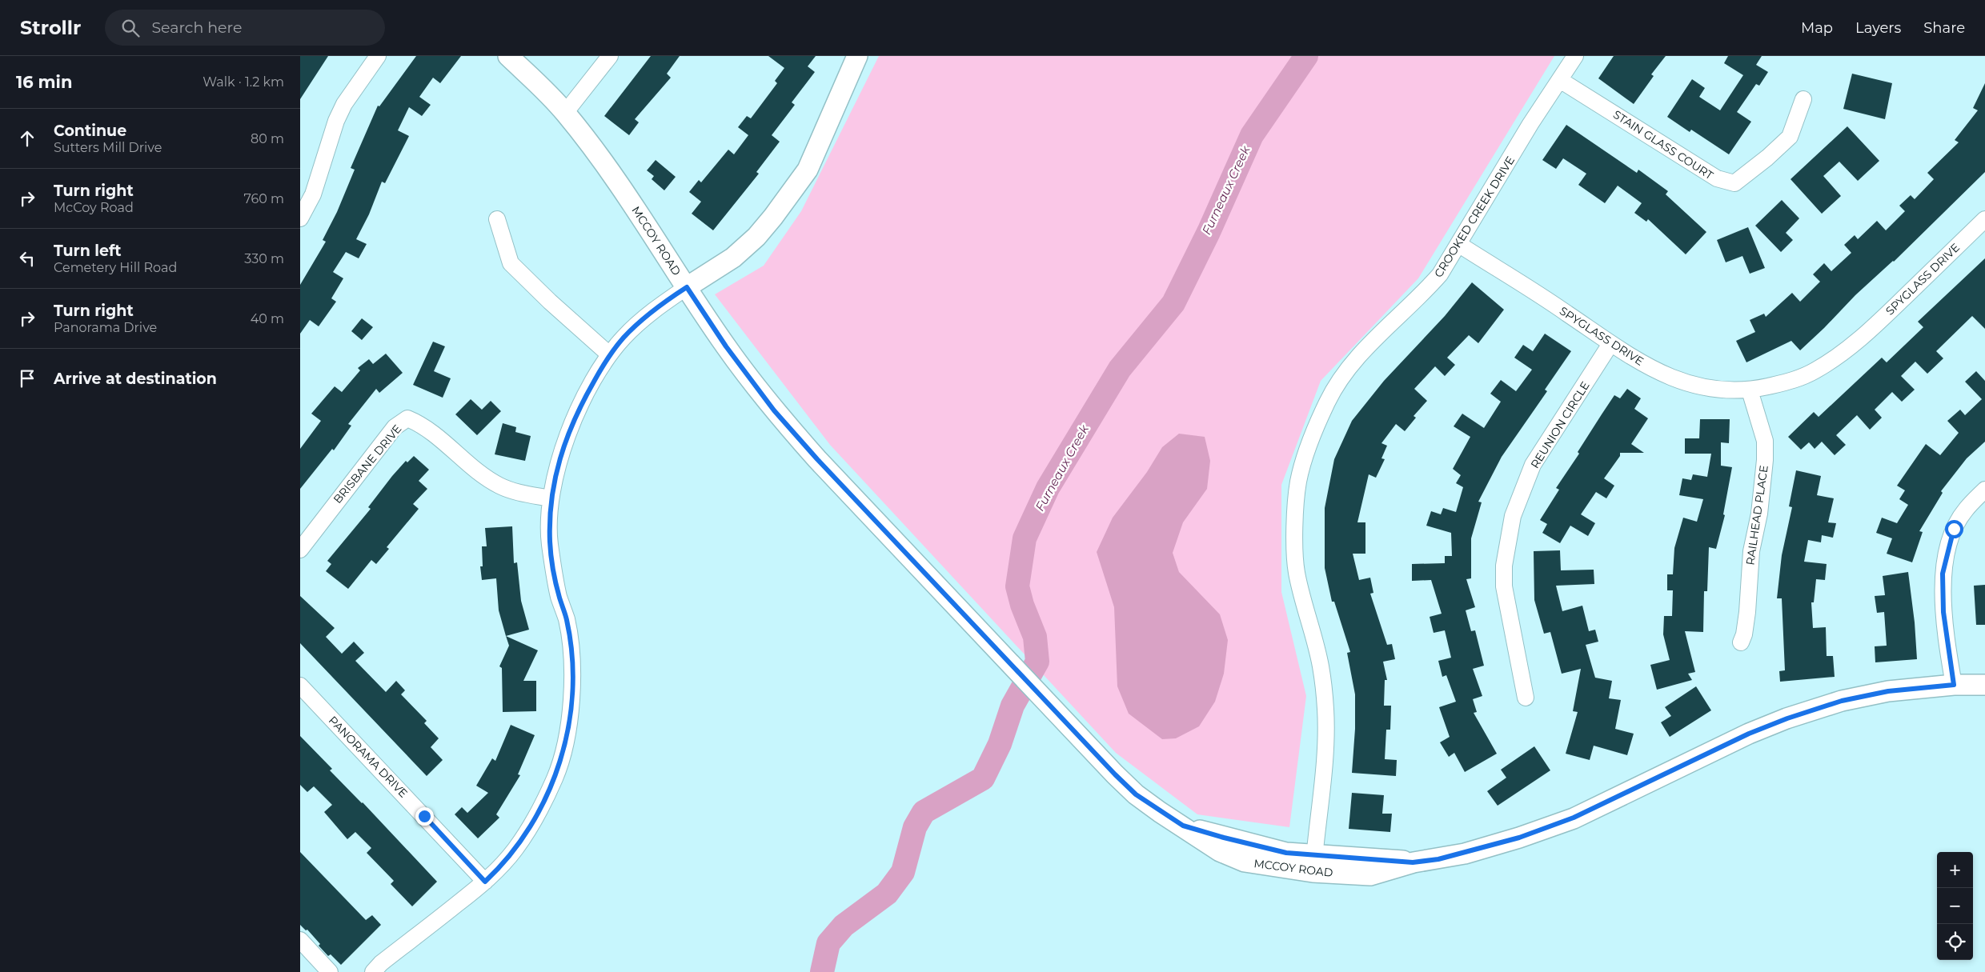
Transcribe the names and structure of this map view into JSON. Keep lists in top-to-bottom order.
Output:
{
  "streets": {
    "street": [
      "STAIN GLASS COURT",
      "CROOKED CREEK DRIVE",
      "MCCOY ROAD",
      "SPYGLASS DRIVE",
      "REUNION CIRCLE",
      "BRISBANE DRIVE",
      "RAILHEAD PLACE",
      "PANORAMA DRIVE"
    ]
  },
  "crossings": [
    ["STAIN GLASS COURT", "CROOKED CREEK DRIVE"],
    ["CROOKED CREEK DRIVE", "MCCOY ROAD"],
    ["CROOKED CREEK DRIVE", "SPYGLASS DRIVE"],
    ["SPYGLASS DRIVE", "REUNION CIRCLE"],
    ["SPYGLASS DRIVE", "RAILHEAD PLACE"]
  ],
  "water": ["Furneaux Creek"],
  "page": {
    "header": "Strollr",
    "search": "Search here",
    "nav": ["Map", "Layers", "Share"],
    "heading": ["16 min", "Walk · 1.2 km"],
    "list": [
      ["Continue", "Sutters Mill Drive", "80 m"],
      ["Turn right", "McCoy Road", "760 m"],
      ["Turn left", "Cemetery Hill Road", "330 m"],
      ["Turn right", "Panorama Drive", "40 m"],
      "Arrive at destination"
    ],
    "map_buttons": ["+", "−"]
  }
}
